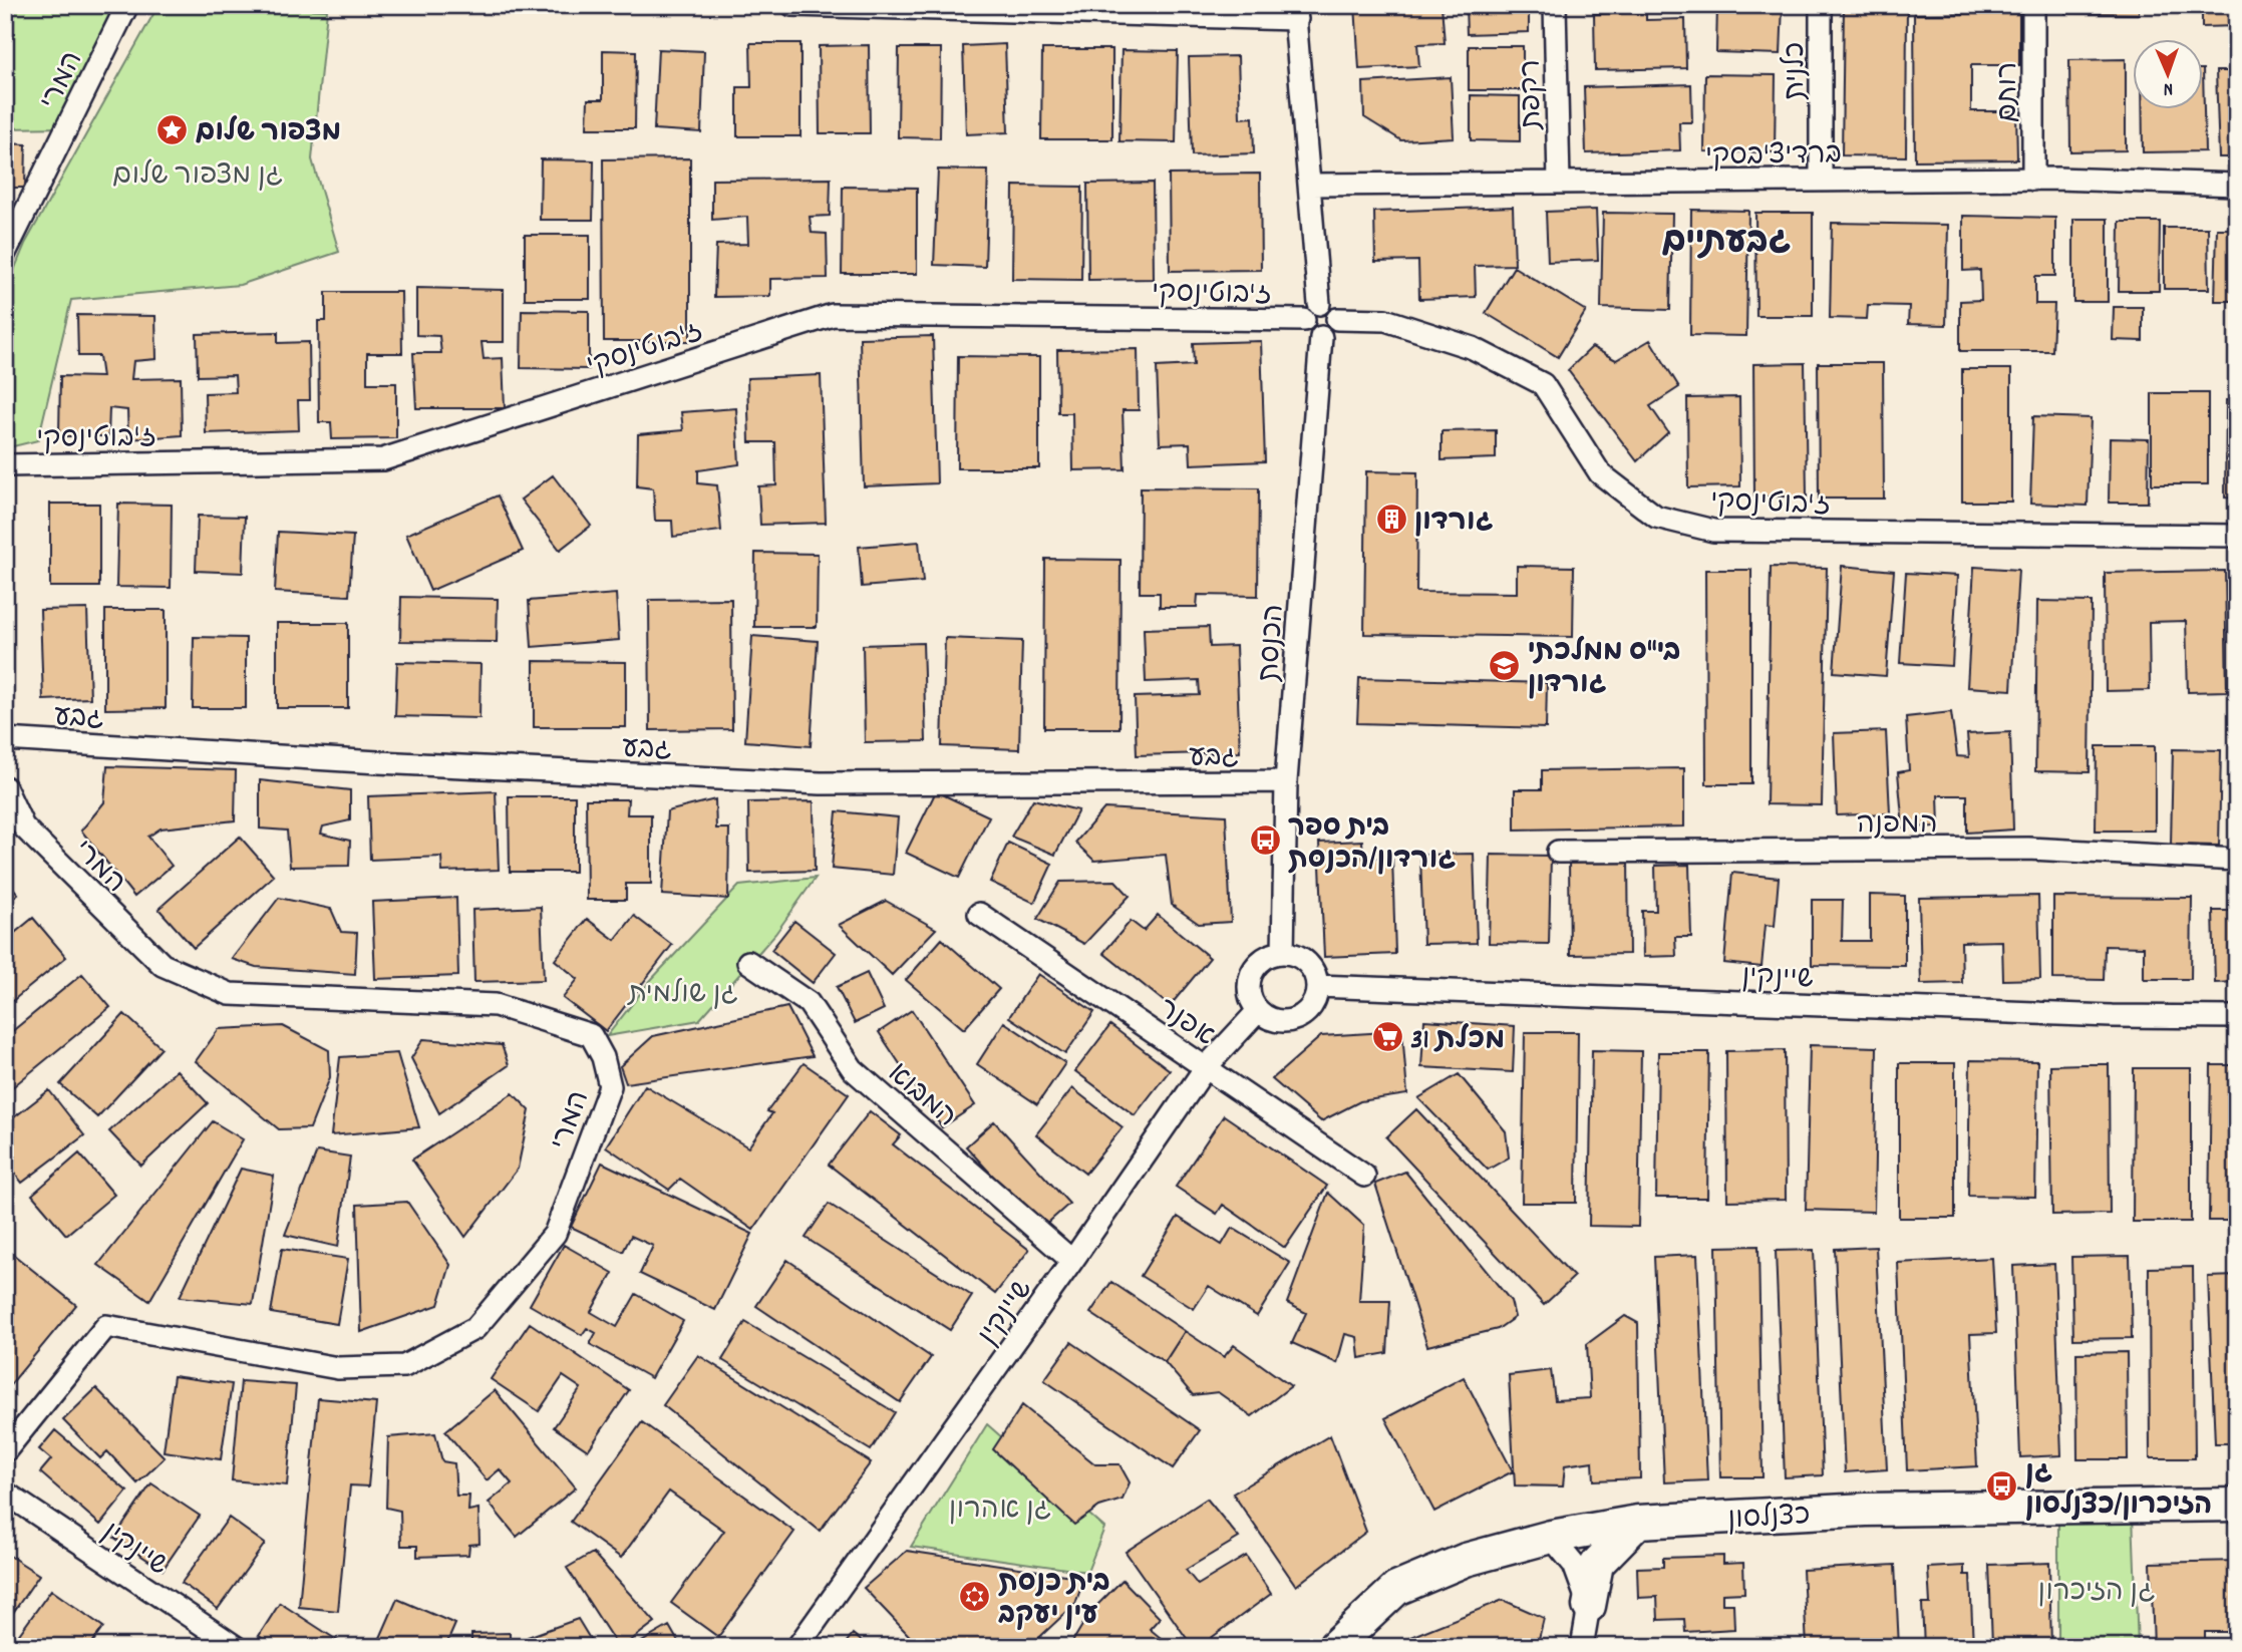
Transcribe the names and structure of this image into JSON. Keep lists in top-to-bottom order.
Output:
{
  "streets": {
    "street": [
      "כלנית",
      "המרי",
      "רותם",
      "רקפת",
      "ברדיצ'בסקי",
      "ז'בוטינסקי",
      "הכנסת",
      "גבע",
      "המפנה",
      "שיינקין",
      "אפנר",
      "המבוא",
      "כצנלסון"
    ]
  },
  "crossings": [
    ["כלנית", "ברדיצ'בסקי"],
    ["רותם", "ברדיצ'בסקי"],
    ["רקפת", "ברדיצ'בסקי"],
    ["ז'בוטינסקי", "הכנסת"],
    ["הכנסת", "גבע"],
    ["הכנסת", "שיינקין"],
    ["שיינקין", "אפנר"],
    ["שיינקין", "המבוא"]
  ],
  "districts": ["גבעתיים"],
  "parks": [
    "גן מצפור שלום",
    "גן שולמית",
    "גן אהרון",
    "גן הזיכרון"
  ],
  "places": {
    "place": ["מצפור שלום"],
    "building": ["גורדון"],
    "school or university": ["בי\"ס ממלכתי גורדון"],
    "bus stop": ["בית ספר גורדון/הכנסת", "גן הזיכרון/כצנלסון"],
    "supermarket": ["מכלת 31"],
    "synagogue": ["בית כנסת עין יעקב"]
  },
  "north": "bottom"
}
